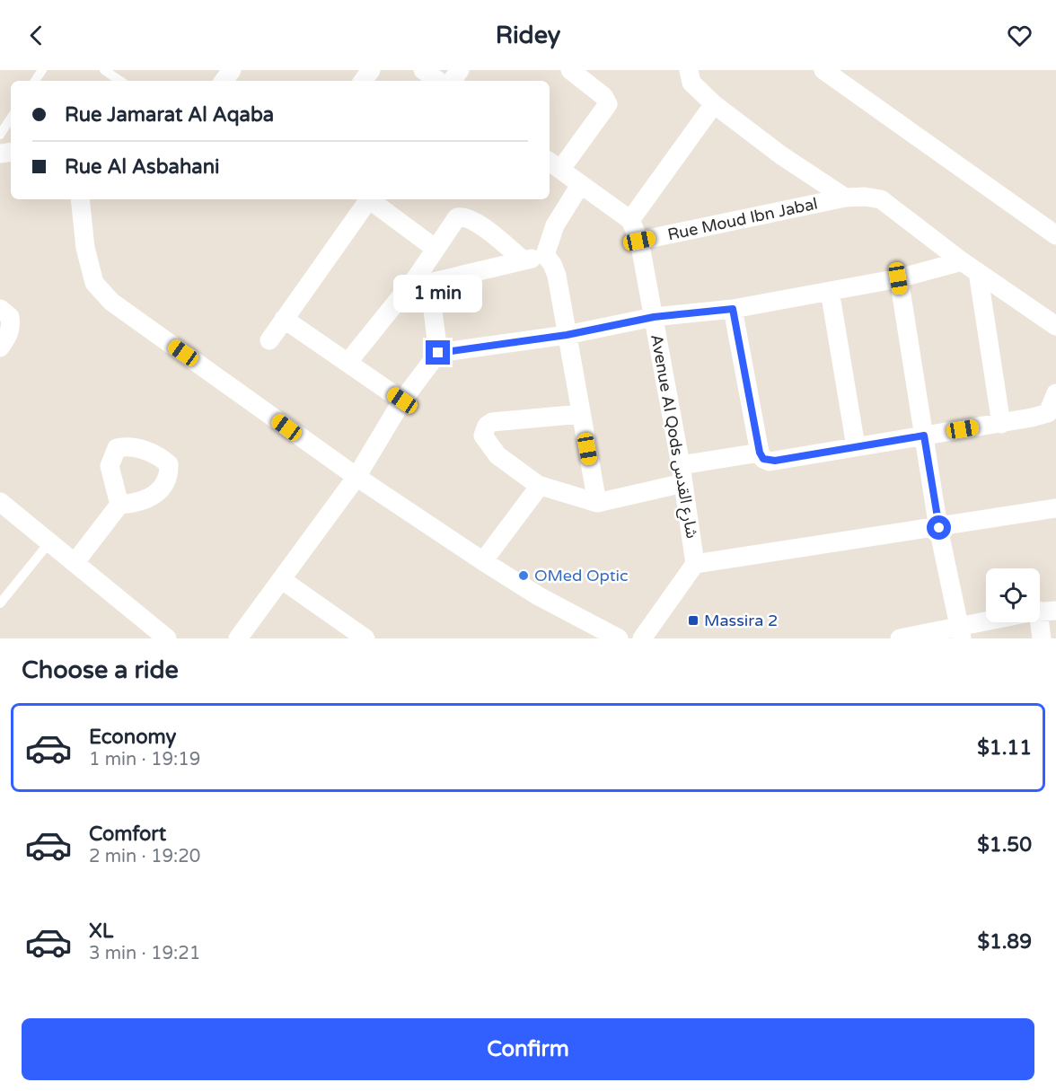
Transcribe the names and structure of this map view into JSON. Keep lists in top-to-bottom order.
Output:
{
  "streets": {
    "street": ["Rue Moud Ibn Jabal", "Avenue Al Qods شارع القدس"]
  },
  "crossings": [
    ["Rue Moud Ibn Jabal", "Avenue Al Qods شارع القدس"]
  ],
  "places": {
    "other": ["OMed Optic"],
    "transit": ["Massira 2"]
  },
  "page": {
    "header": "Ridey",
    "banner": ["Rue Jamarat Al Aqaba", "Rue Al Asbahani"],
    "bubble": "1 min",
    "heading": "Choose a ride",
    "list": [
      {
        "name": "Economy",
        "note": "1 min · 19:19",
        "value": "$1.11"
      },
      {
        "name": "Comfort",
        "note": "2 min · 19:20",
        "value": "$1.50"
      },
      {
        "name": "XL",
        "note": "3 min · 19:21",
        "value": "$1.89"
      }
    ],
    "buttons": "Confirm"
  }
}
